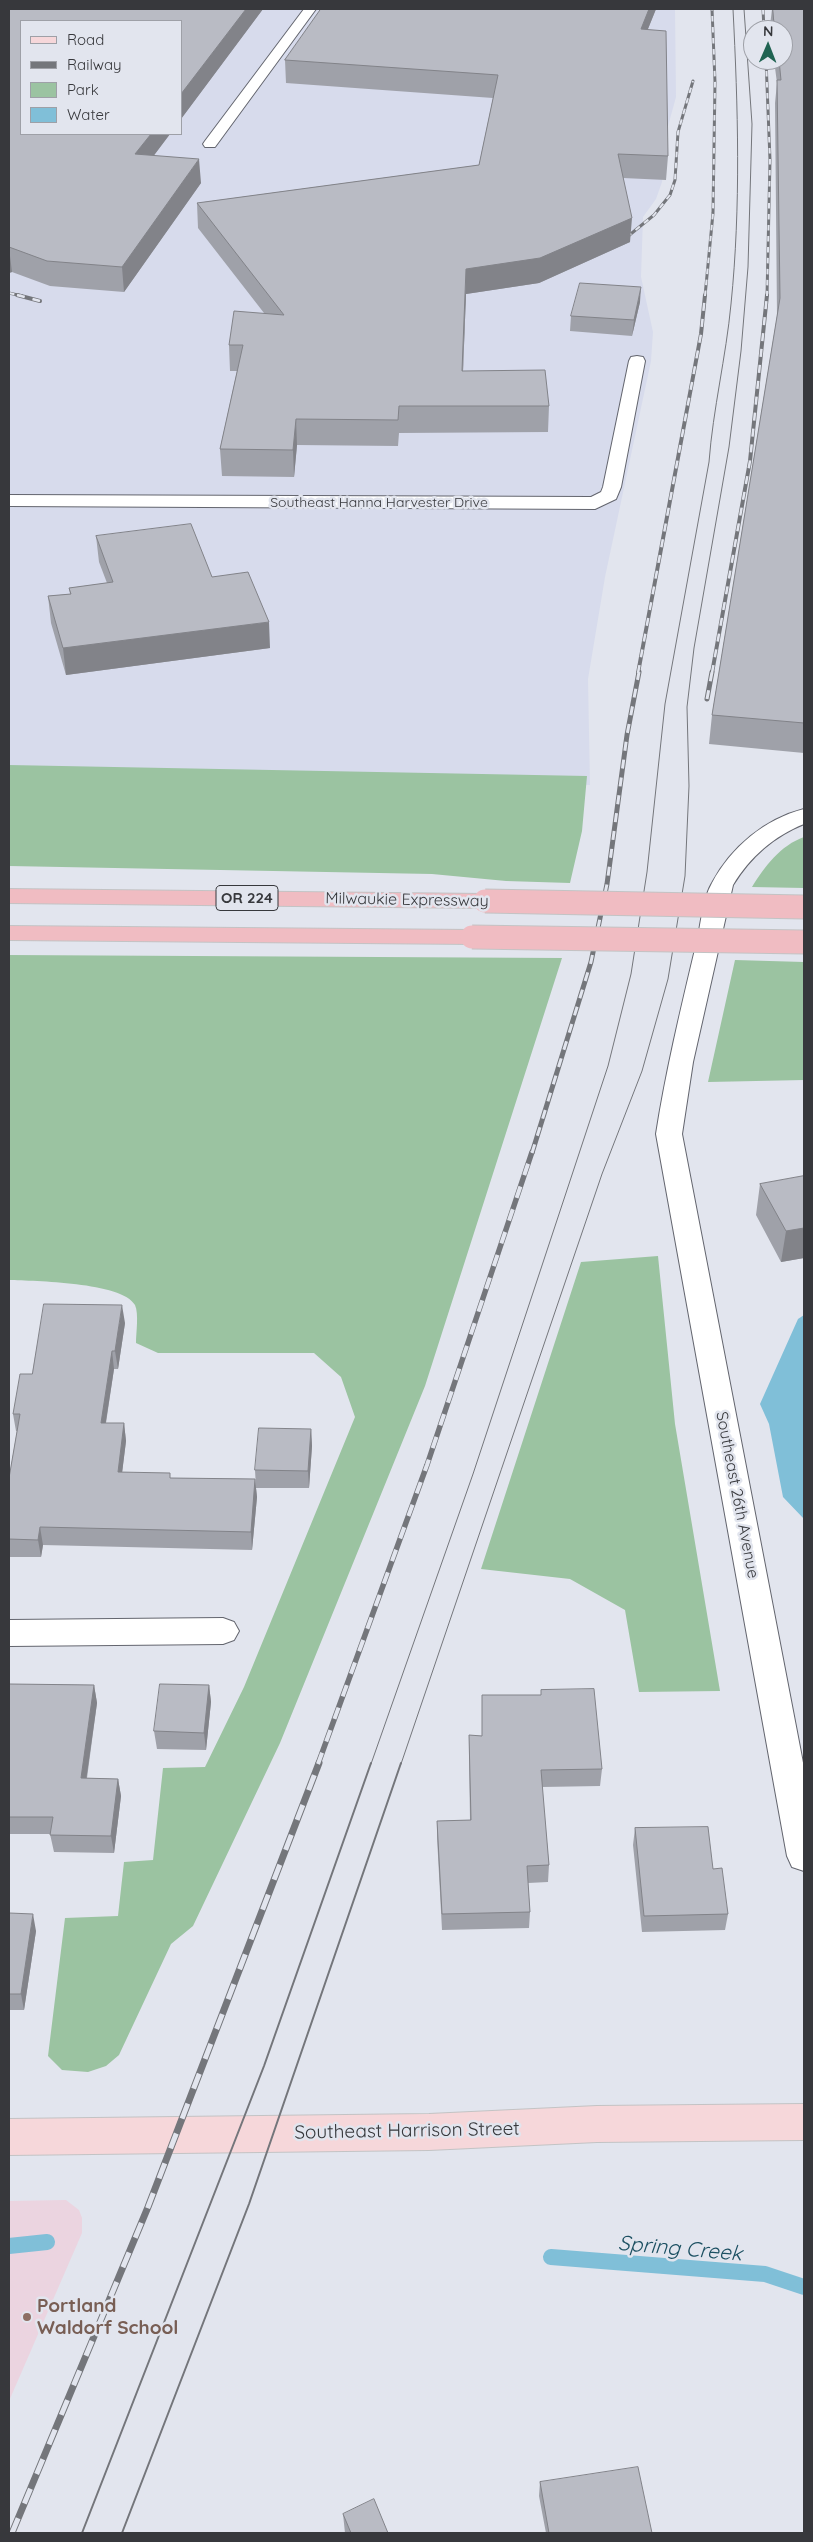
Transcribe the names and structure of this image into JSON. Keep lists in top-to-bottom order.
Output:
{
  "streets": {
    "highway": ["OR 224", "Milwaukie Expressway"],
    "main road": ["Southeast Harrison Street"],
    "street": ["Southeast Hanna Harvester Drive", "Southeast 26th Avenue"]
  },
  "water": ["Spring Creek"],
  "places": ["Portland Waldorf School"],
  "legend": [
    "Road",
    "Railway",
    "Park",
    "Water"
  ],
  "north": "top"
}
